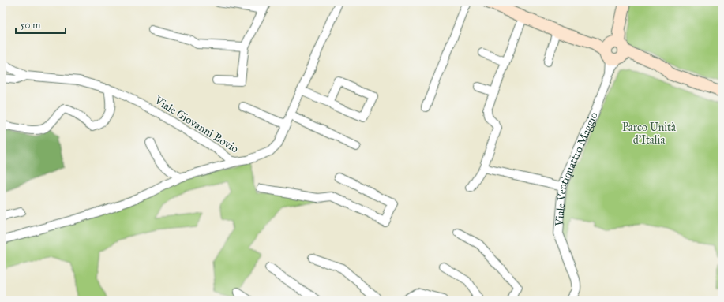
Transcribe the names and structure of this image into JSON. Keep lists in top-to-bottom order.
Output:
{
  "streets": {
    "main road": ["Viale Ventiquattro Maggio"],
    "street": ["Viale Giovanni Bovio"]
  },
  "parks": ["Parco Unità d'Italia"],
  "scale_bar": "50 m"
}
